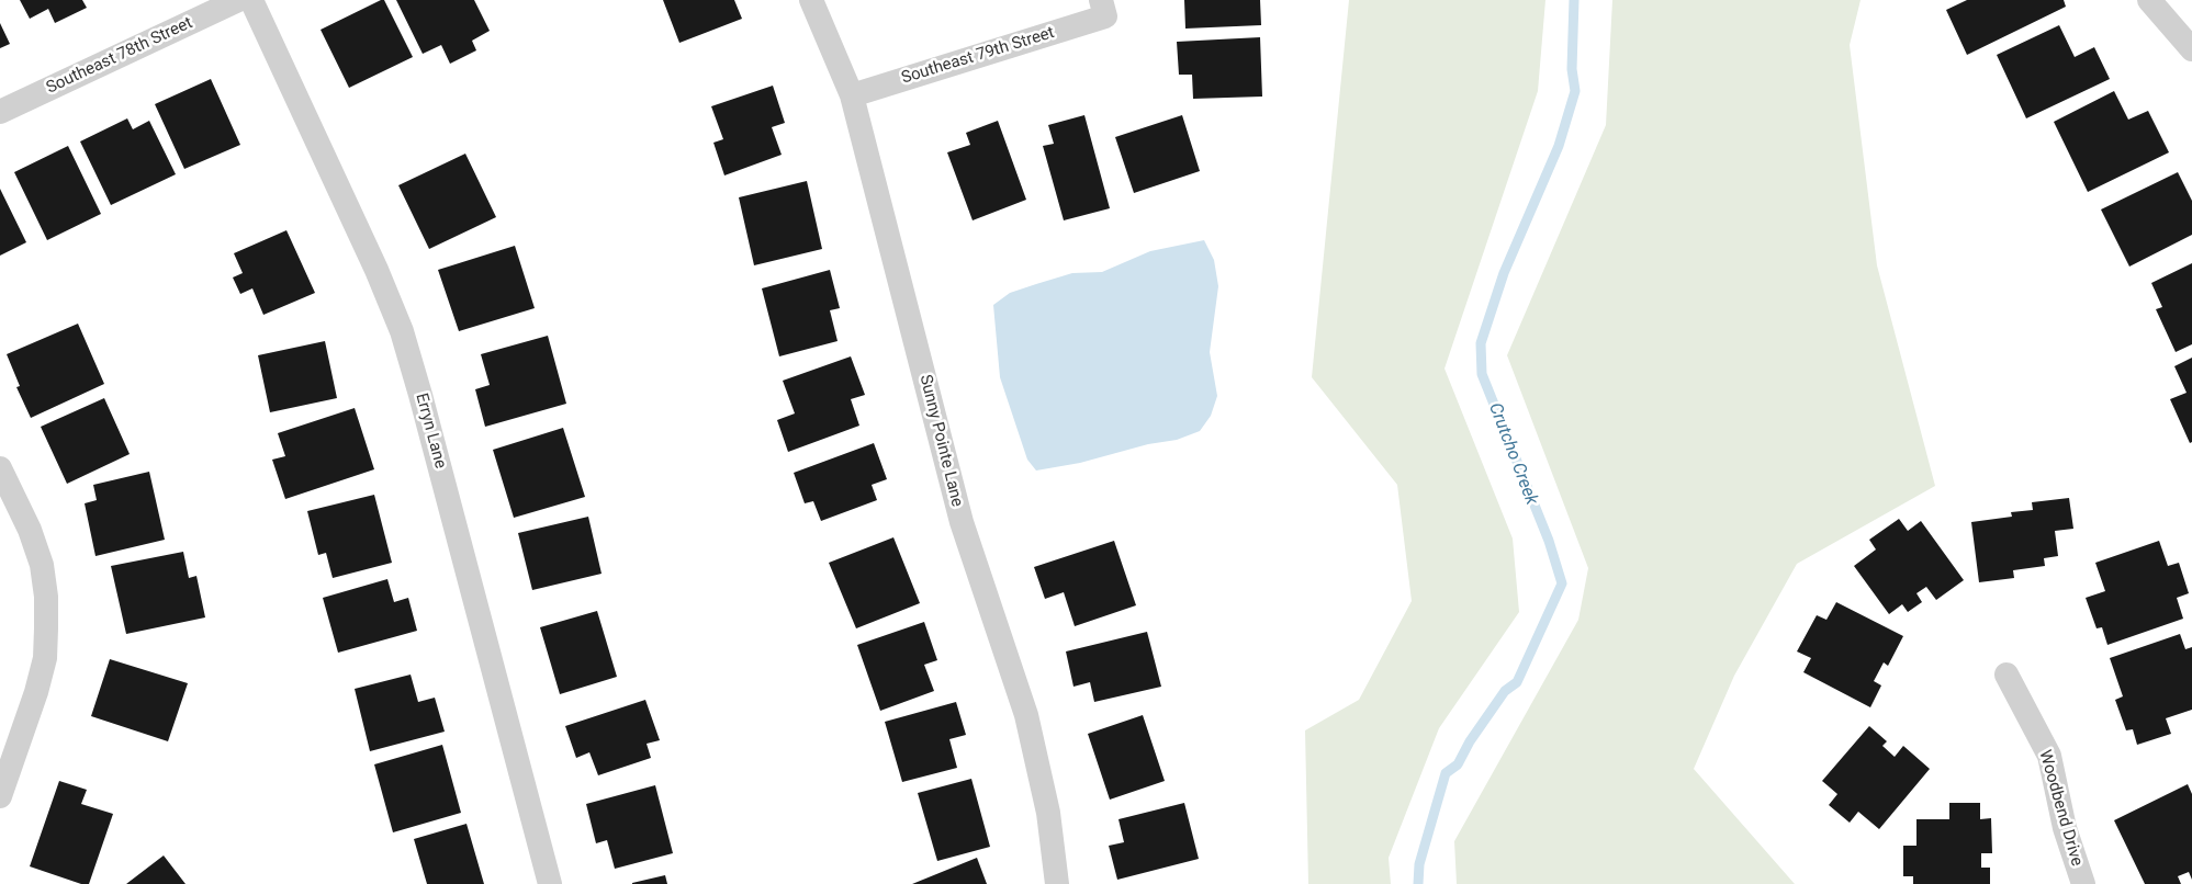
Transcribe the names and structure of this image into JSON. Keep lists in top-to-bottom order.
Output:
{
  "streets": {
    "street": [
      "Southeast 78th Street",
      "Southeast 79th Street",
      "Erryn Lane",
      "Sunny Pointe Lane",
      "Woodbend Drive"
    ]
  },
  "crossings": [
    ["Southeast 79th Street", "Sunny Pointe Lane"]
  ],
  "water": ["Crutcho Creek"]
}
